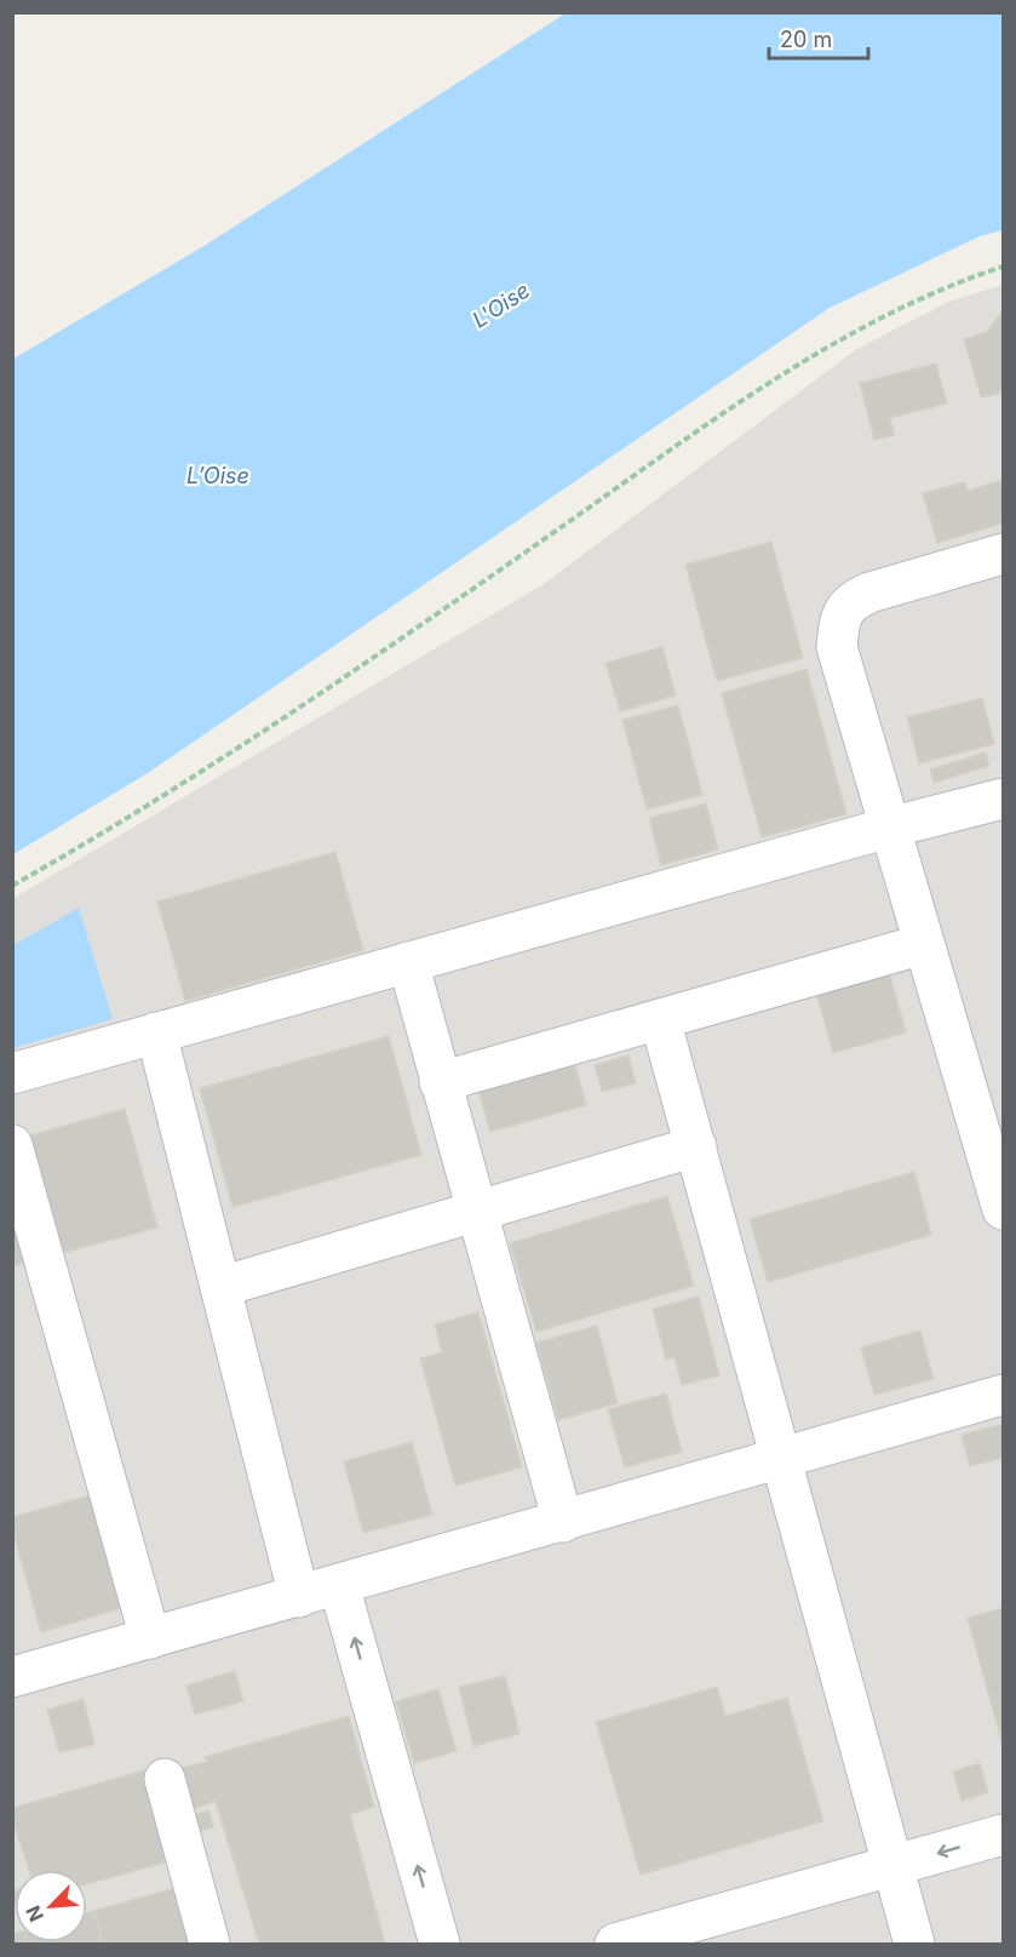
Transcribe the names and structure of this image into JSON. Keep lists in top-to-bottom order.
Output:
{
  "water": ["L'Oise", "L’Oise"],
  "scale_bar": "20 m",
  "north": "bottom left"
}
